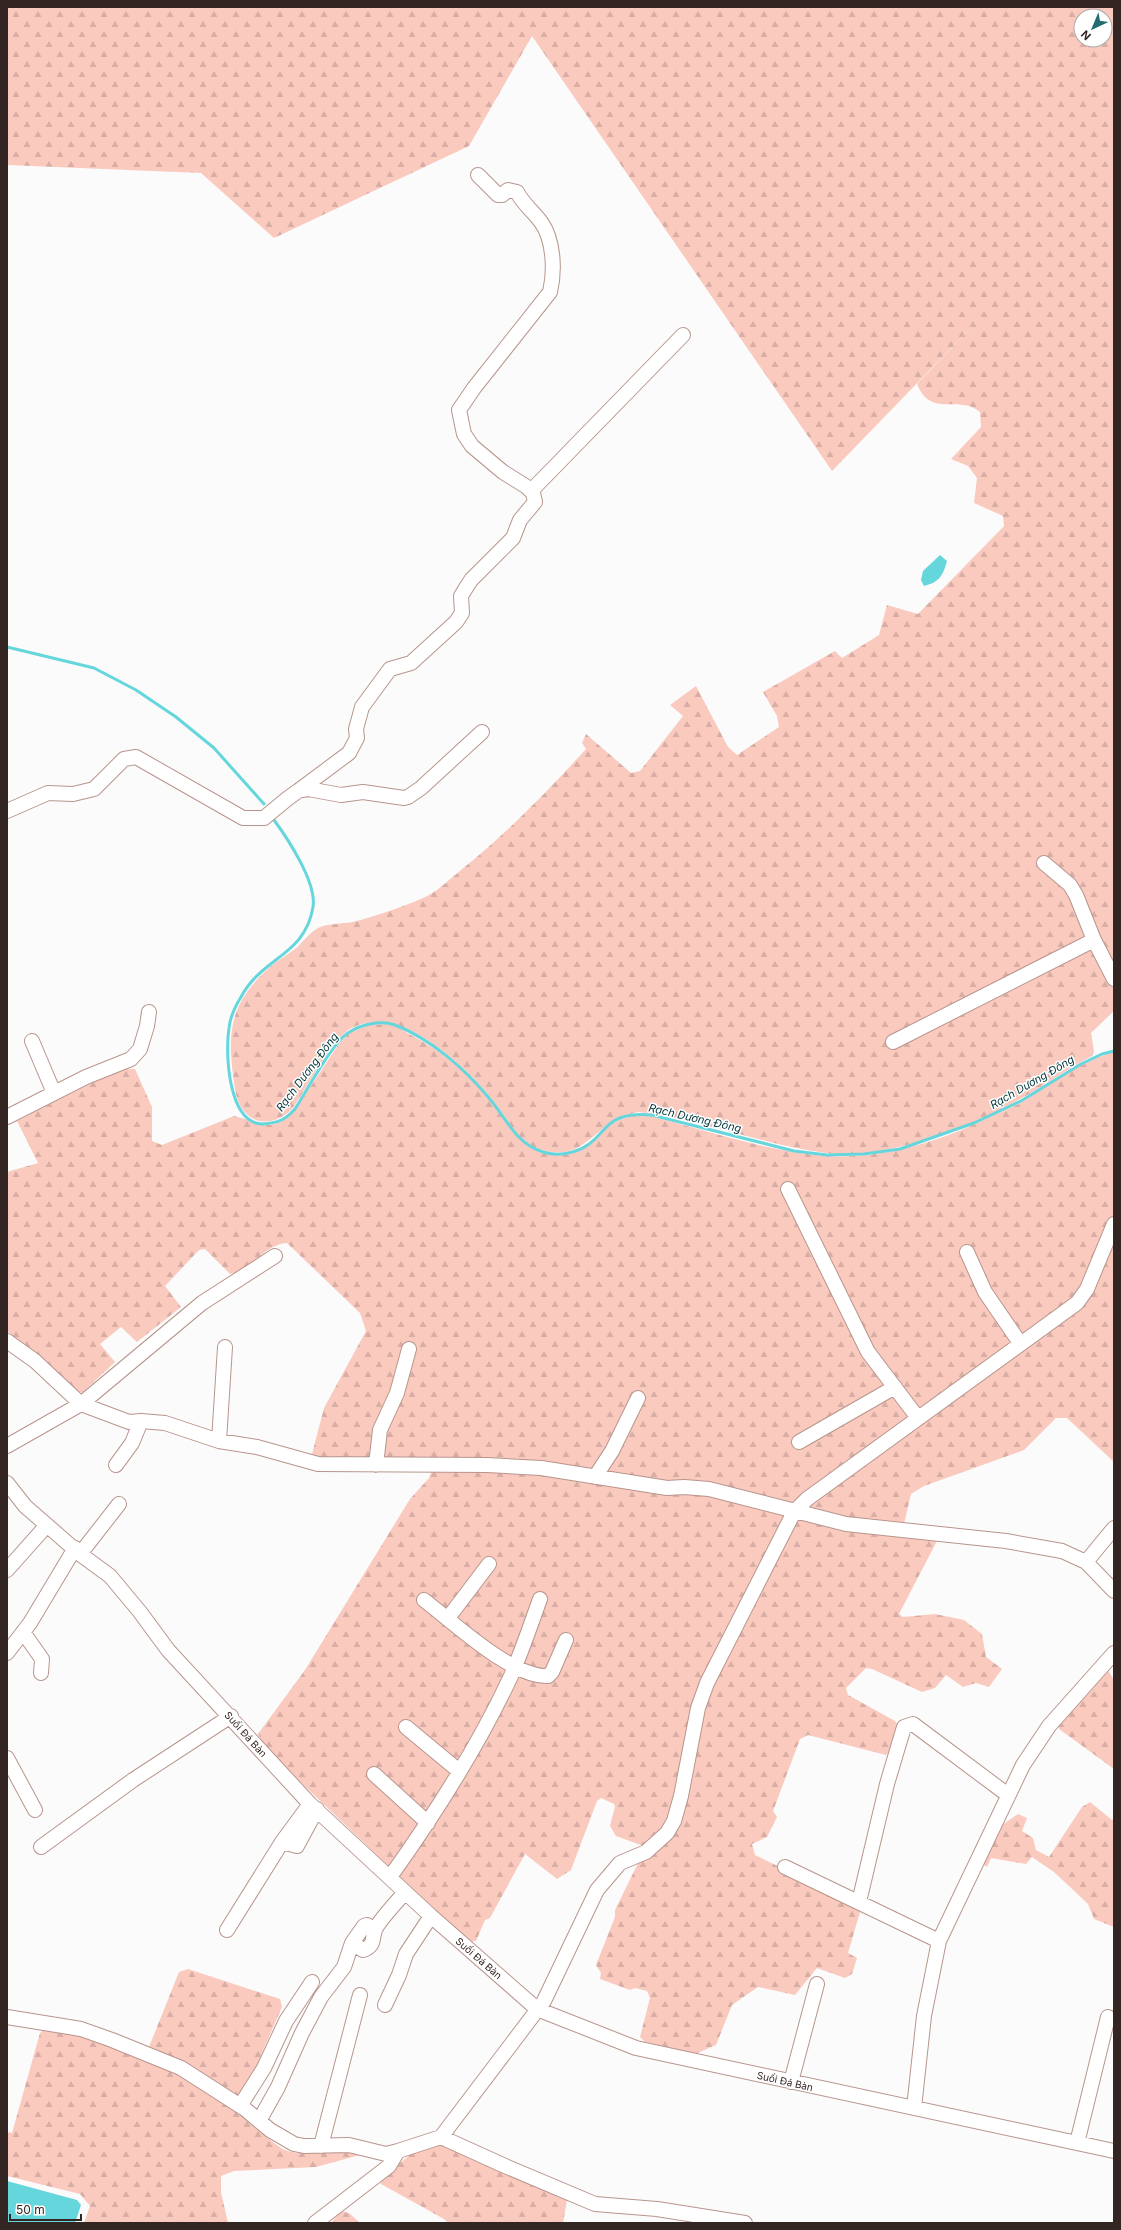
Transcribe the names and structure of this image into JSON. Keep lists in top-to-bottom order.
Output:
{
  "streets": {
    "street": ["Suối Đá Bàn"]
  },
  "water": ["Rạch Dương Đông"],
  "scale_bar": "50 m",
  "north": "bottom left"
}
